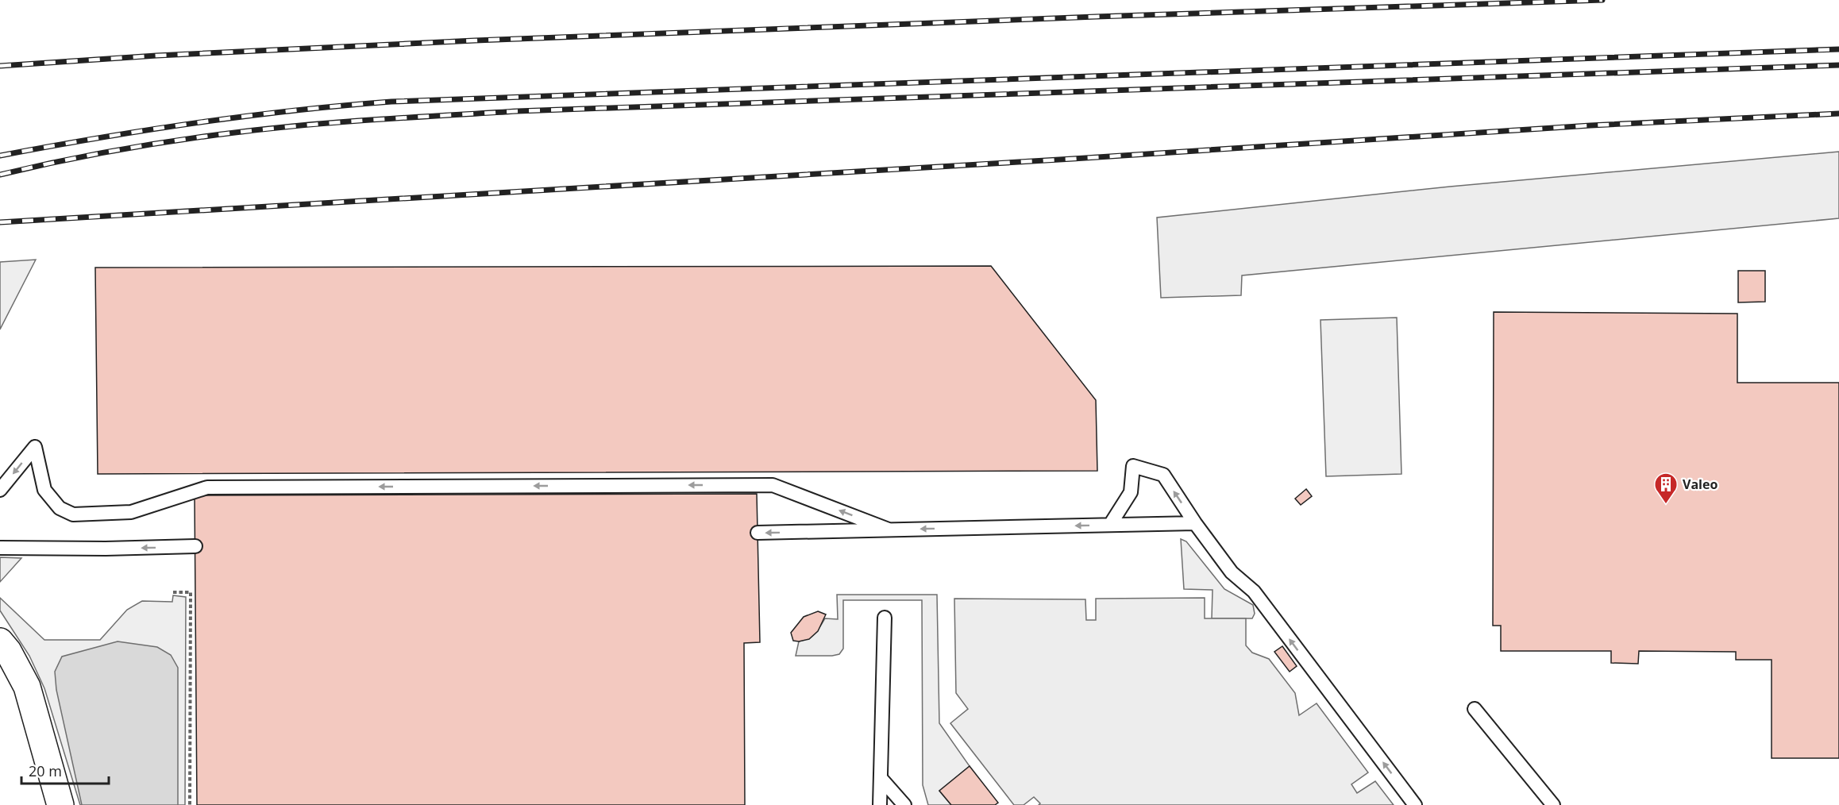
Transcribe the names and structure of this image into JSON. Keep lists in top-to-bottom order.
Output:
{
  "places": {
    "building": ["Valeo"]
  },
  "scale_bar": "20 m"
}
